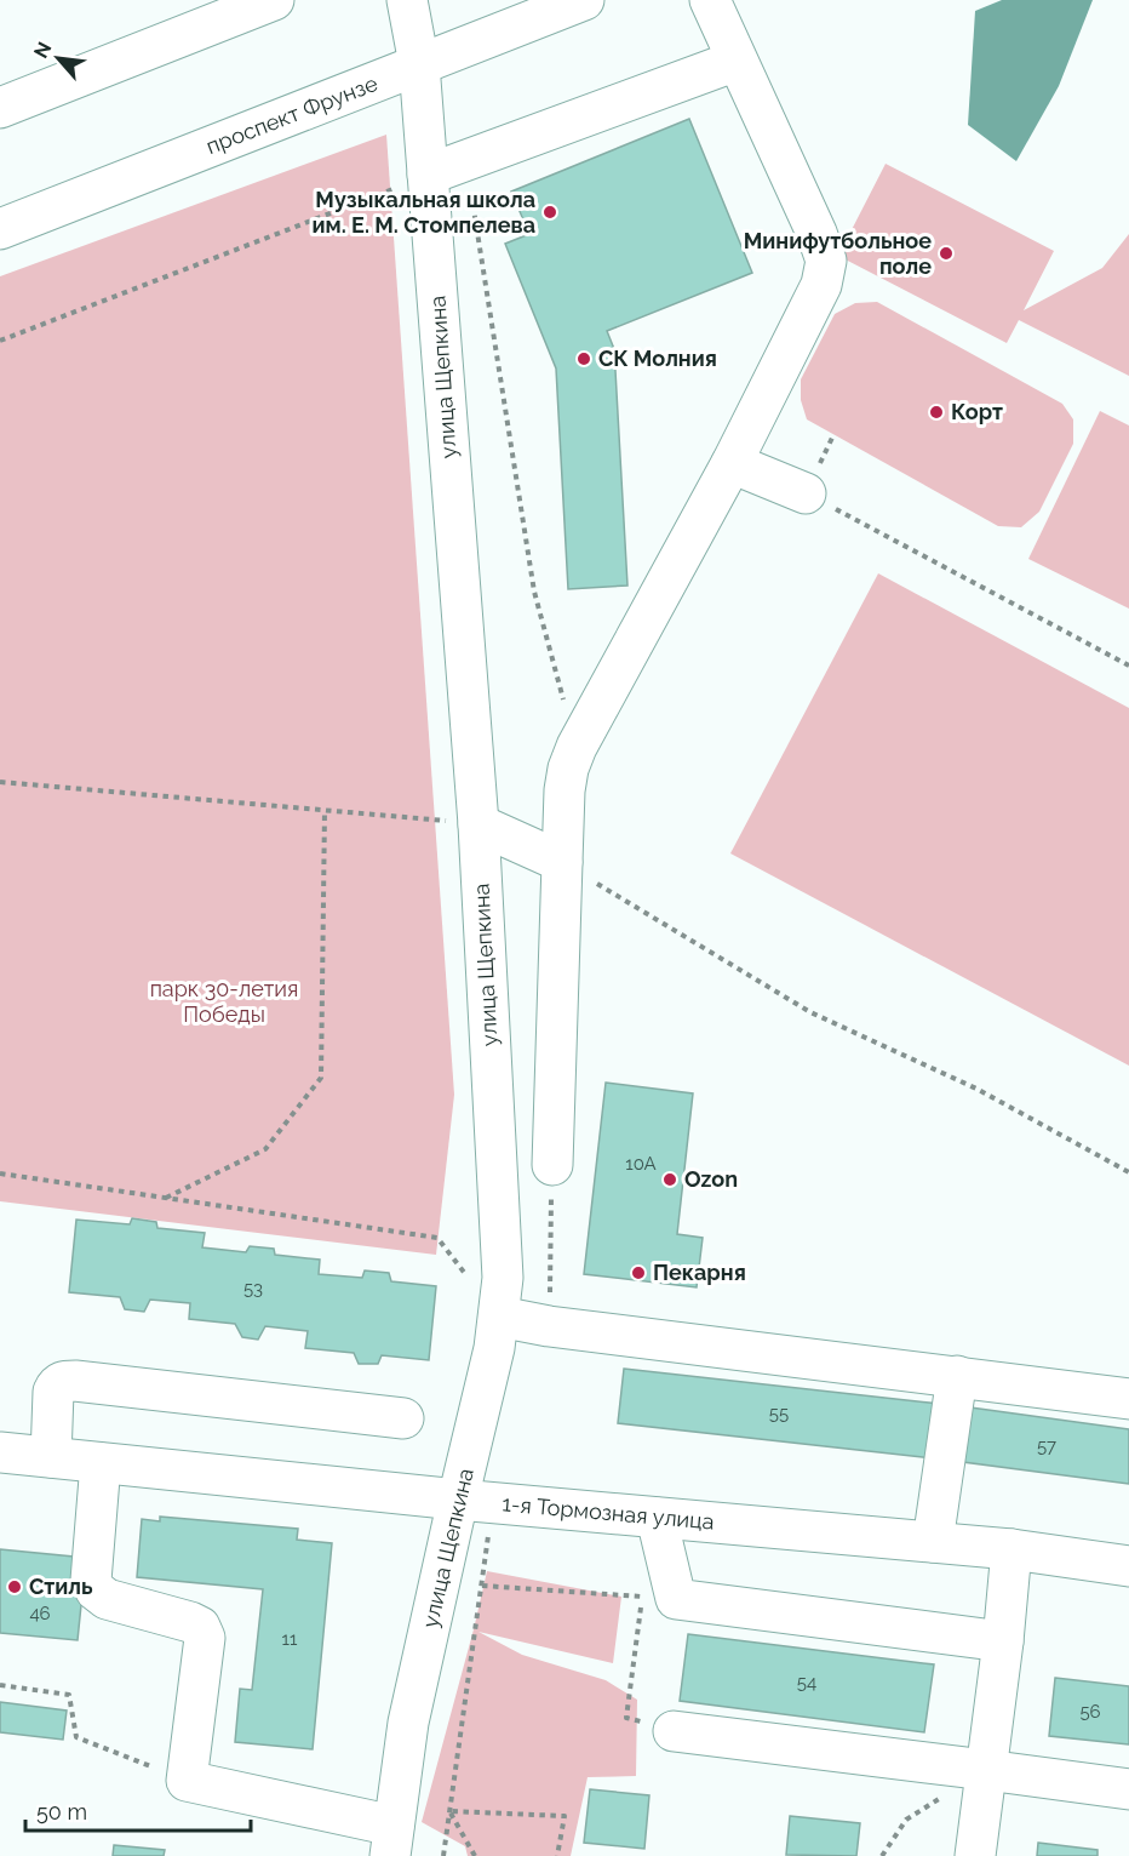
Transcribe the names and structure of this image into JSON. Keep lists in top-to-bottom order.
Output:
{
  "streets": {
    "street": ["проспект Фрунзе", "улица Щепкина", "1-я Тормозная улица"]
  },
  "crossings": [
    ["проспект Фрунзе", "улица Щепкина"],
    ["улица Щепкина", "1-я Тормозная улица"]
  ],
  "parks": ["парк 30-летия Победы"],
  "places": [
    "Музыкальная школа им. Е. М. Стомпелева",
    "Минифутбольное поле",
    "СК Молния",
    "Корт",
    "Ozon",
    "Пекарня",
    "Стиль"
  ],
  "house_numbers": [
    "10А",
    "53",
    "55",
    "57",
    "46",
    "11",
    "54",
    "56"
  ],
  "scale_bar": "50 m",
  "north": "top left"
}
